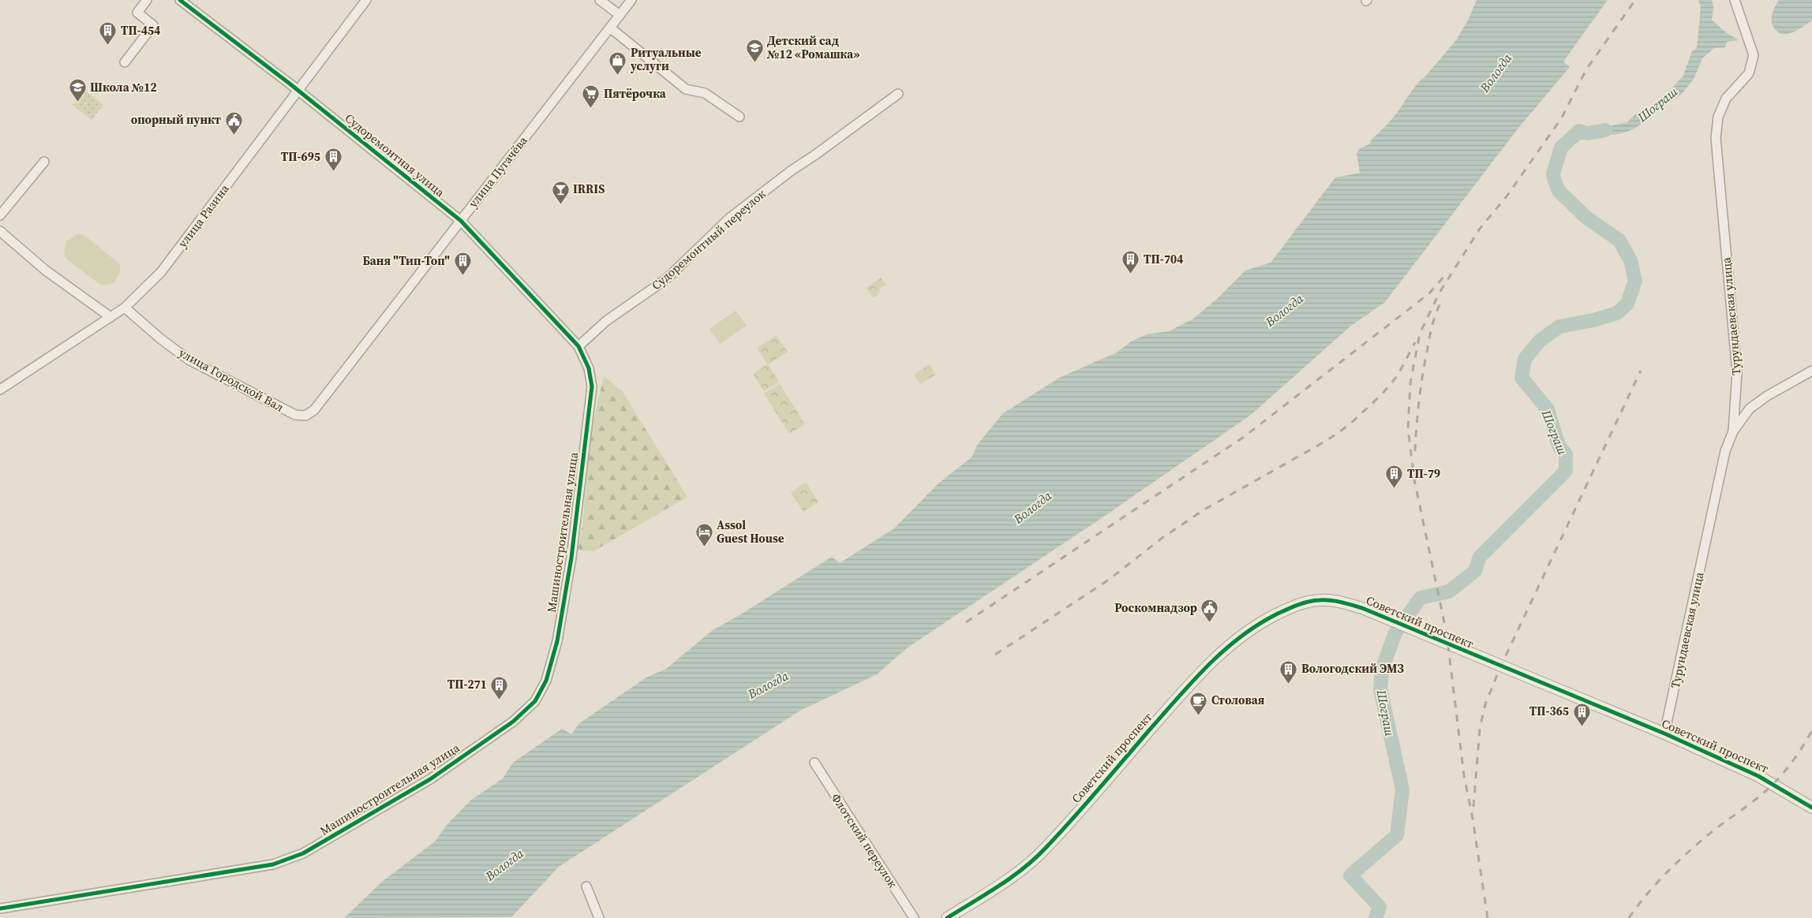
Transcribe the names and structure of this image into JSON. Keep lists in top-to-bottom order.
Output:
{
  "streets": {
    "street": [
      "Судоремонтная улица",
      "улица Пугачёва",
      "улица Разина",
      "Судоремонтный переулок",
      "Турундаевская улица",
      "улица Городской Вал",
      "Машиностроительная улица",
      "Советский проспект",
      "Флотский переулок"
    ]
  },
  "crossings": [
    ["Судоремонтная улица", "улица Пугачёва"],
    ["Судоремонтная улица", "улица Разина"],
    ["Судоремонтная улица", "Судоремонтный переулок"],
    ["Судоремонтная улица", "Машиностроительная улица"],
    ["улица Пугачёва", "улица Городской Вал"],
    ["улица Разина", "улица Городской Вал"],
    ["Судоремонтный переулок", "Машиностроительная улица"],
    ["Турундаевская улица", "Советский проспект"]
  ],
  "water": ["Вологда", "Шограш"],
  "places": {
    "building": [
      "ТП-454",
      "ТП-695",
      "ТП-704",
      "Баня \"Тип-Топ\"",
      "ТП-79",
      "Вологодский ЭМЗ",
      "ТП-271",
      "ТП-365"
    ],
    "school or university": ["Детский сад №12 «Ромашка»", "Школа №12"],
    "shop": ["Ритуальные услуги"],
    "supermarket": ["Пятёрочка"],
    "public building": ["опорный пункт", "Роскомнадзор"],
    "bar": ["IRRIS"],
    "hotel": ["Assol Guest House"],
    "cafe": ["Столовая"]
  }
}
